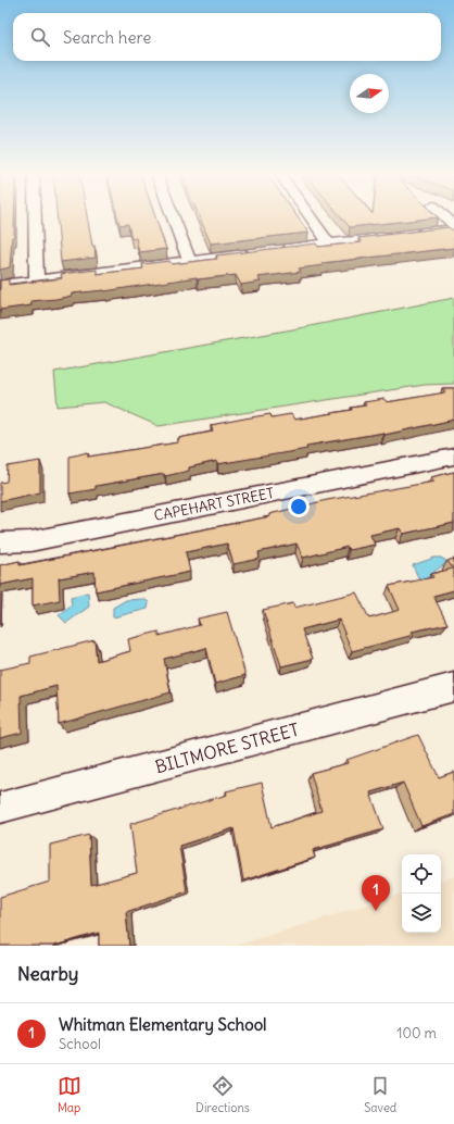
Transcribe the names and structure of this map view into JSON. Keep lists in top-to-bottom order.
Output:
{
  "streets": {
    "street": ["CAPEHART STREET", "BILTMORE STREET"]
  },
  "north": "right",
  "page": {
    "search": "Search here",
    "pins": "1",
    "heading": "Nearby",
    "list": [
      {
        "mark": "1",
        "name": "Whitman Elementary School",
        "note": "School",
        "value": "100 m"
      }
    ],
    "nav": ["Map", "Directions", "Saved"]
  }
}
